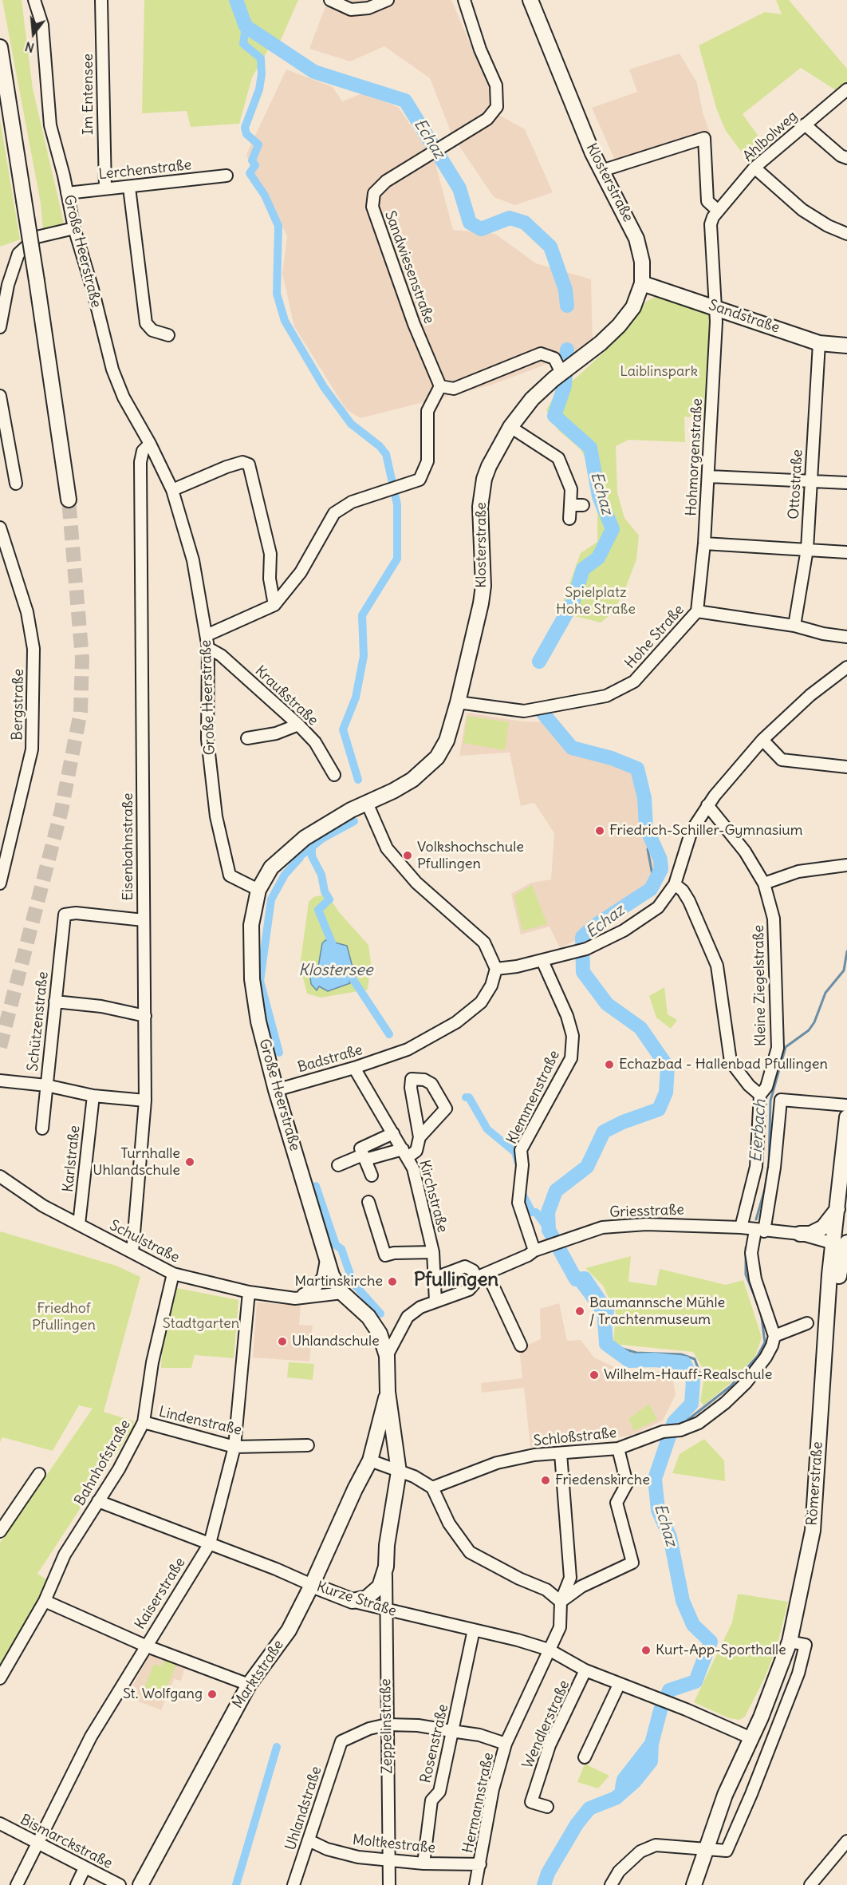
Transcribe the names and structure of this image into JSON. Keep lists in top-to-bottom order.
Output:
{
  "streets": {
    "main road": [
      "Klosterstraße",
      "Große Heerstraße",
      "Sandstraße",
      "Römerstraße",
      "Kurze Straße",
      "Marktstraße",
      "Zeppelinstraße"
    ],
    "street": [
      "Im Entensee",
      "Ahlbolweg",
      "Lerchenstraße",
      "Sandwiesenstraße",
      "Hohmorgenstraße",
      "Ottostraße",
      "Hohe Straße",
      "Kraußstraße",
      "Bergstraße",
      "Eisenbahnstraße",
      "Kleine Ziegelstraße",
      "Schützenstraße",
      "Badstraße",
      "Klemmenstraße",
      "Karlstraße",
      "Kirchstraße",
      "Griesstraße",
      "Schulstraße",
      "Lindenstraße",
      "Schloßstraße",
      "Bahnhofstraße",
      "Kaiserstraße",
      "Wendlerstraße",
      "Rosenstraße",
      "Hermannstraße",
      "Uhlandstraße",
      "Bismarckstraße",
      "Moltkestraße"
    ]
  },
  "crossings": [
    ["Im Entensee", "Lerchenstraße"],
    ["Ahlbolweg", "Hohmorgenstraße"],
    ["Lerchenstraße", "Große Heerstraße"],
    ["Klosterstraße", "Große Heerstraße"],
    ["Klosterstraße", "Sandstraße"],
    ["Klosterstraße", "Hohe Straße"],
    ["Große Heerstraße", "Kraußstraße"],
    ["Große Heerstraße", "Eisenbahnstraße"],
    ["Große Heerstraße", "Badstraße"],
    ["Große Heerstraße", "Schulstraße"],
    ["Große Heerstraße", "Marktstraße"],
    ["Große Heerstraße", "Zeppelinstraße"],
    ["Sandstraße", "Hohmorgenstraße"],
    ["Sandstraße", "Ottostraße"],
    ["Hohmorgenstraße", "Hohe Straße"],
    ["Ottostraße", "Hohe Straße"],
    ["Eisenbahnstraße", "Schützenstraße"],
    ["Eisenbahnstraße", "Schulstraße"],
    ["Badstraße", "Kirchstraße"],
    ["Klemmenstraße", "Griesstraße"],
    ["Karlstraße", "Schulstraße"],
    ["Griesstraße", "Römerstraße"],
    ["Schulstraße", "Bahnhofstraße"],
    ["Schulstraße", "Kaiserstraße"],
    ["Lindenstraße", "Bahnhofstraße"],
    ["Lindenstraße", "Kaiserstraße"],
    ["Bahnhofstraße", "Kurze Straße"],
    ["Römerstraße", "Kurze Straße"],
    ["Kaiserstraße", "Kurze Straße"],
    ["Kaiserstraße", "Bismarckstraße"],
    ["Kurze Straße", "Marktstraße"],
    ["Kurze Straße", "Wendlerstraße"],
    ["Kurze Straße", "Zeppelinstraße"],
    ["Kurze Straße", "Rosenstraße"],
    ["Kurze Straße", "Hermannstraße"],
    ["Marktstraße", "Zeppelinstraße"],
    ["Zeppelinstraße", "Uhlandstraße"],
    ["Zeppelinstraße", "Moltkestraße"],
    ["Rosenstraße", "Moltkestraße"],
    ["Hermannstraße", "Moltkestraße"],
    ["Uhlandstraße", "Moltkestraße"]
  ],
  "districts": ["Pfullingen"],
  "water": ["Echaz", "Klostersee", "Eierbach"],
  "parks": [
    "Laiblinspark",
    "Spielplatz Hohe Straße",
    "Friedhof Pfullingen",
    "Stadtgarten"
  ],
  "places": [
    "Friedrich-Schiller-Gymnasium",
    "Volkshochschule Pfullingen",
    "Echazbad - Hallenbad Pfullingen",
    "Turnhalle Uhlandschule",
    "Martinskirche",
    "Baumannsche Mühle / Trachtenmuseum",
    "Uhlandschule",
    "Wilhelm-Hauff-Realschule",
    "Friedenskirche",
    "Kurt-App-Sporthalle",
    "St. Wolfgang"
  ],
  "north": "bottom"
}
